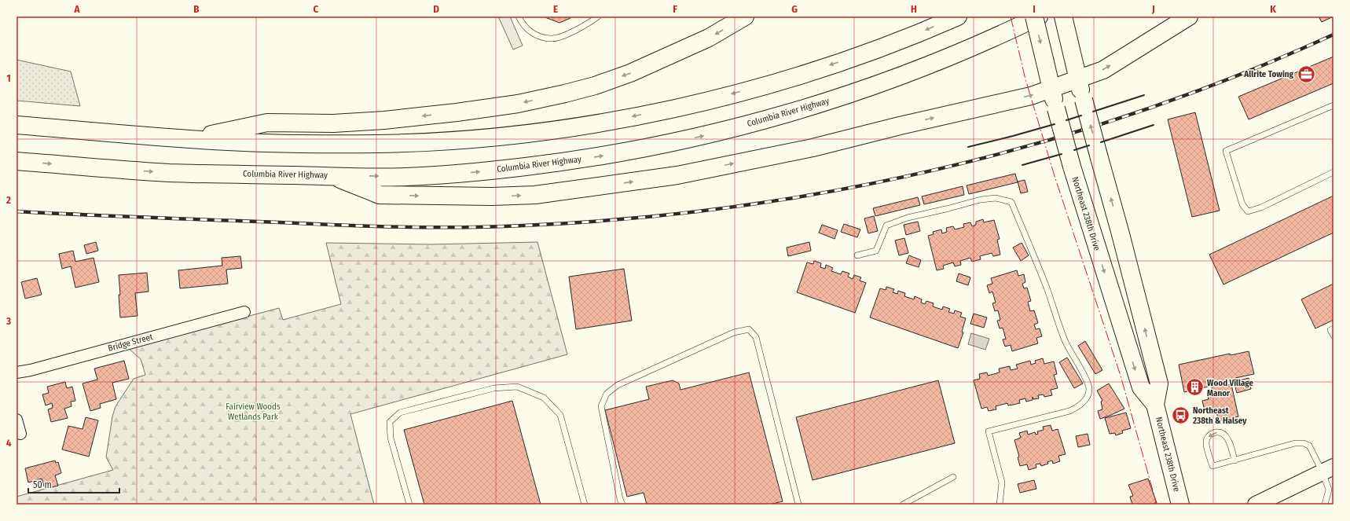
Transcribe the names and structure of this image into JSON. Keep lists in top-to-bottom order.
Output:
{
  "streets": {
    "highway": ["Columbia River Highway", "Northeast 238th Drive"],
    "street": ["Bridge Street"]
  },
  "parks": ["Fairview Woods Wetlands Park"],
  "places": {
    "office": ["Allrite Towing"],
    "building": ["Wood Village Manor"],
    "bus stop": ["Northeast 238th & Halsey"]
  },
  "scale_bar": "50 m",
  "grid": {
    "columns": [
      "A",
      "B",
      "C",
      "D",
      "E",
      "F",
      "G",
      "H",
      "I",
      "J",
      "K"
    ],
    "rows": [
      "1",
      "2",
      "3",
      "4"
    ]
  }
}
